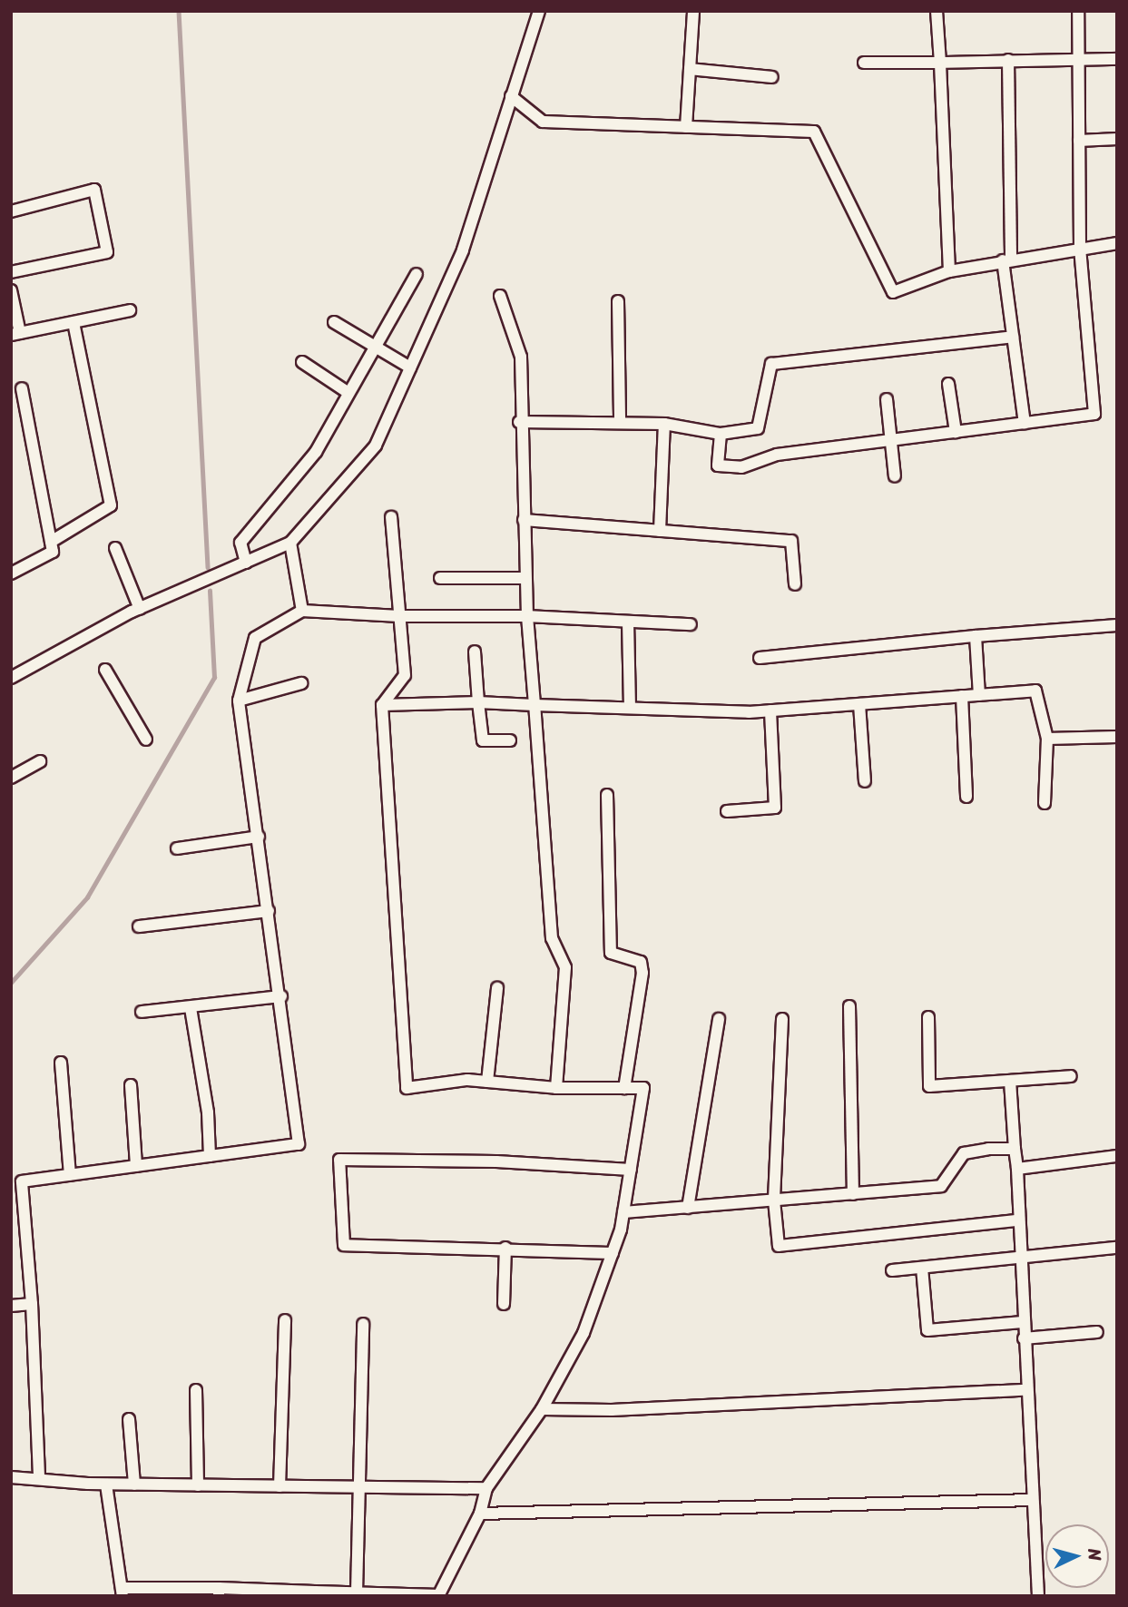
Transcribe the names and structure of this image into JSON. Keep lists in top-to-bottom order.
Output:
{
  "north": "right"
}
